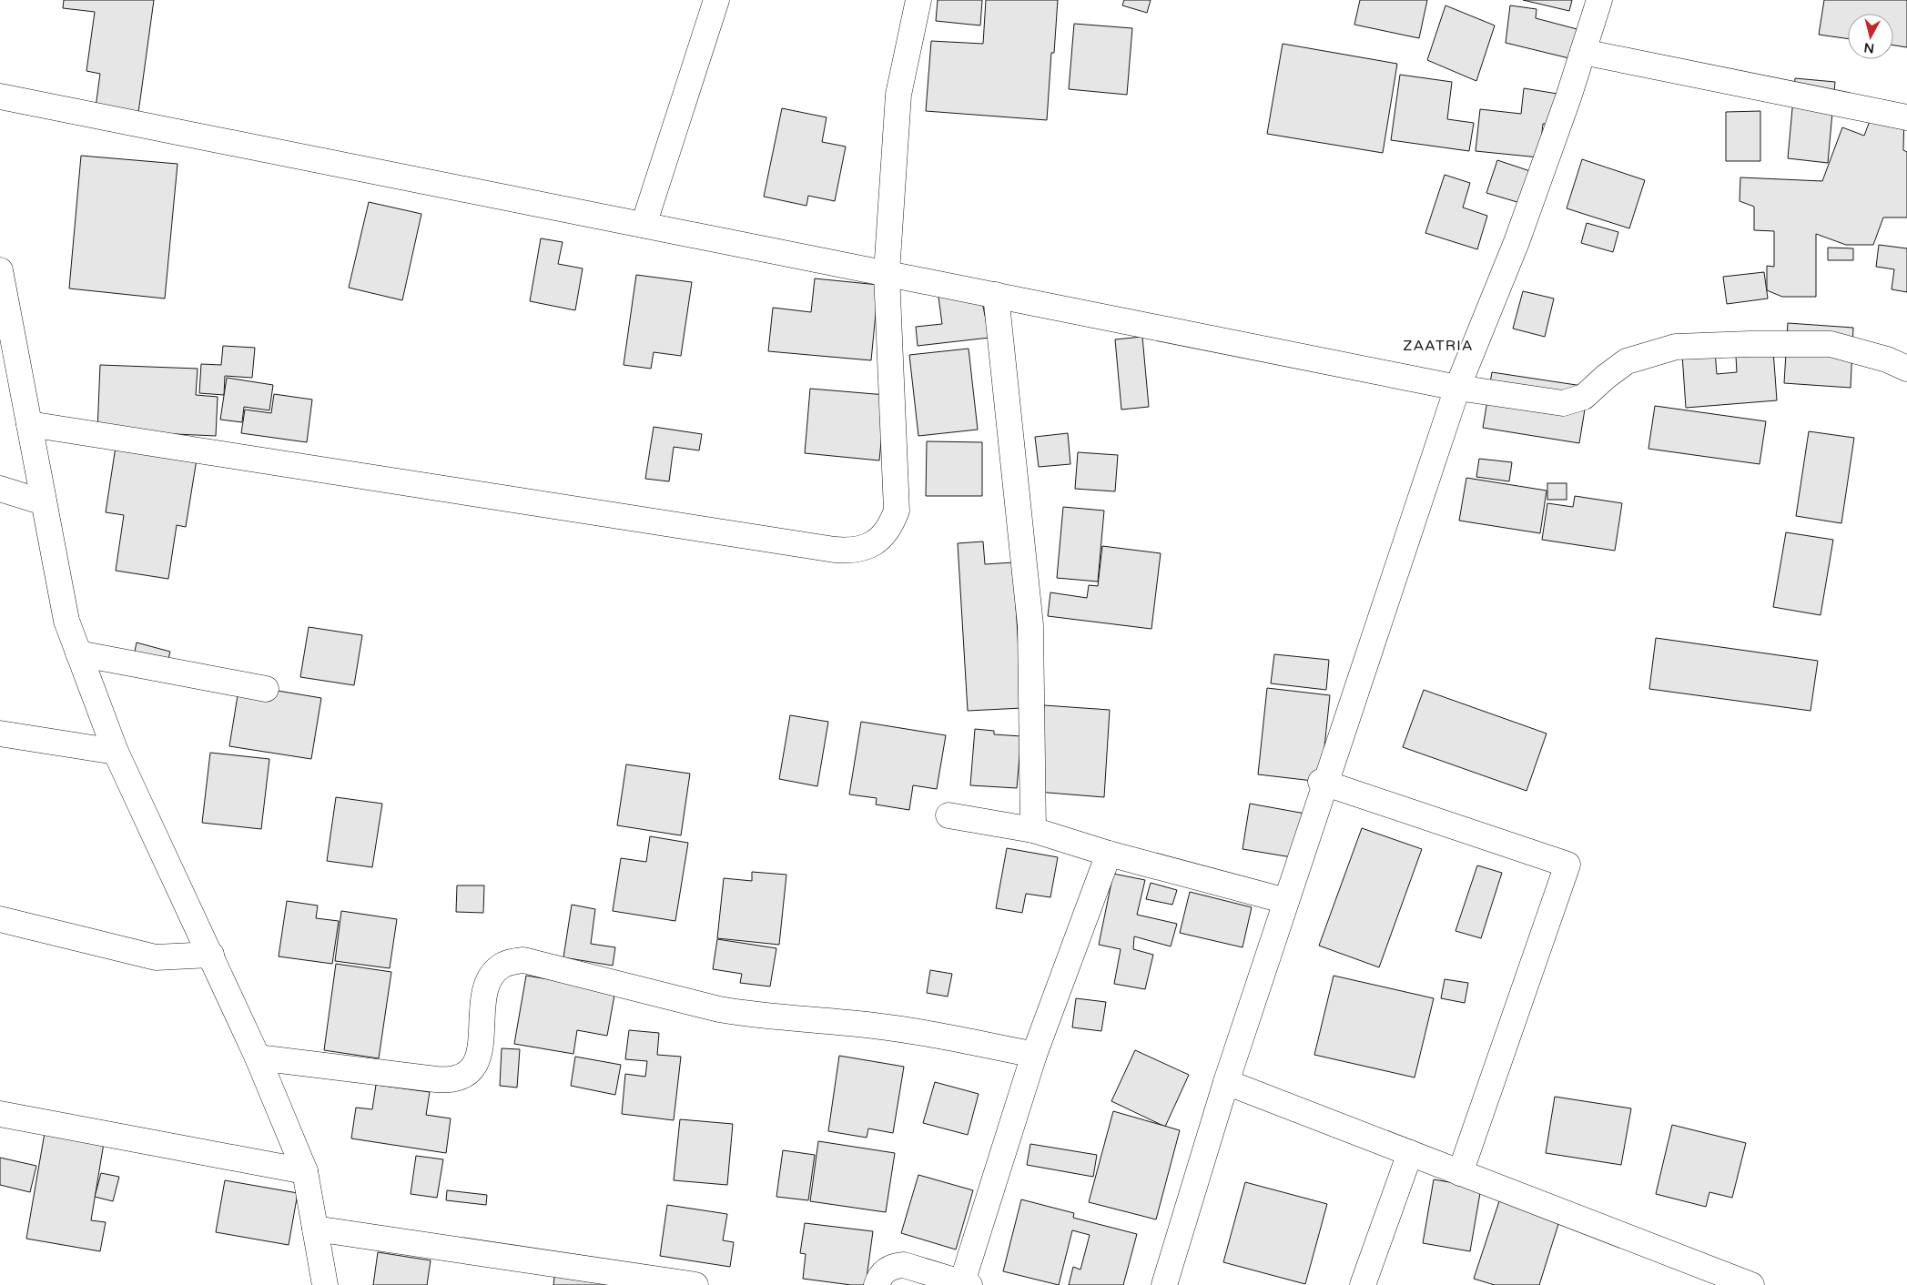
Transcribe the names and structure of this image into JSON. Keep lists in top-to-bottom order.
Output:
{
  "districts": ["ZAATRIA"],
  "north": "bottom"
}
